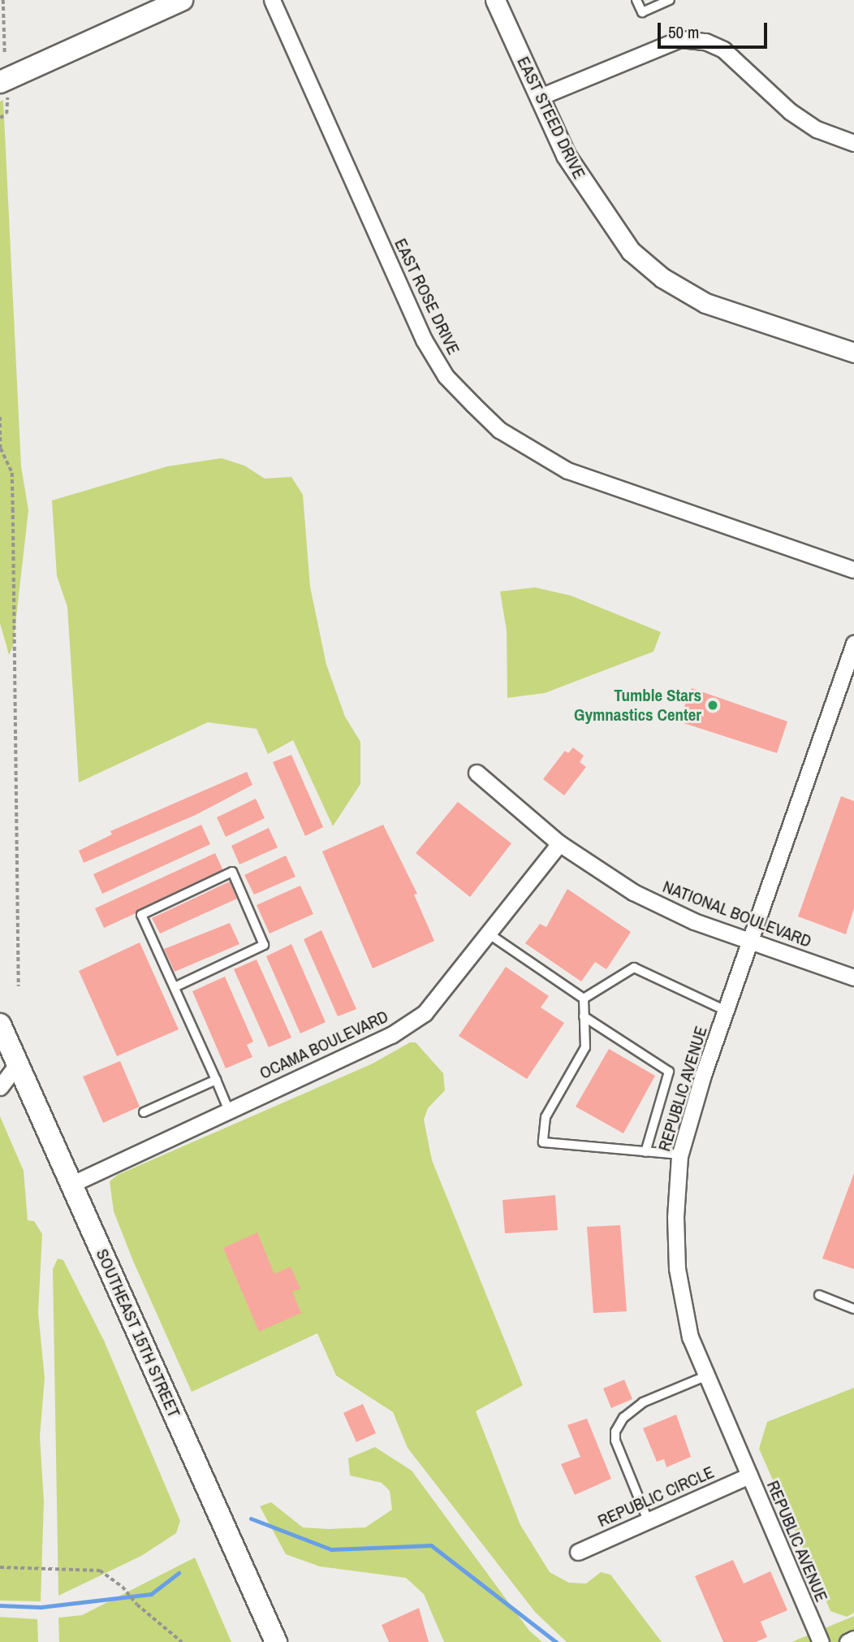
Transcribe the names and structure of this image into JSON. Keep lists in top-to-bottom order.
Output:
{
  "streets": {
    "main road": ["SOUTHEAST 15TH STREET"],
    "street": [
      "EAST STEED DRIVE",
      "EAST ROSE DRIVE",
      "NATIONAL BOULEVARD",
      "OCAMA BOULEVARD",
      "REPUBLIC AVENUE",
      "REPUBLIC CIRCLE"
    ]
  },
  "crossings": [
    ["NATIONAL BOULEVARD", "OCAMA BOULEVARD"],
    ["NATIONAL BOULEVARD", "REPUBLIC AVENUE"],
    ["OCAMA BOULEVARD", "SOUTHEAST 15TH STREET"],
    ["REPUBLIC AVENUE", "REPUBLIC CIRCLE"]
  ],
  "places": ["Tumble Stars Gymnastics Center"],
  "scale_bar": "50 m"
}
